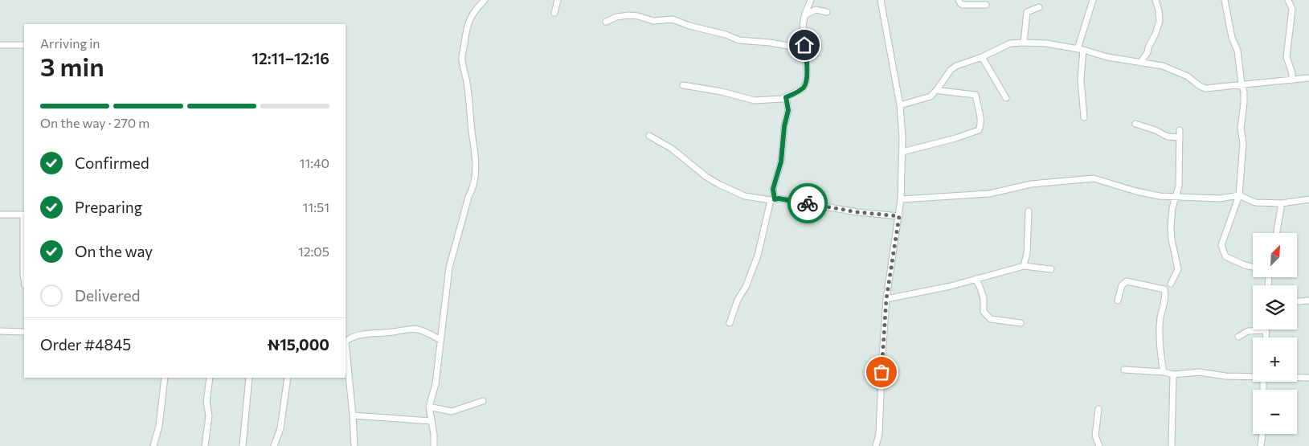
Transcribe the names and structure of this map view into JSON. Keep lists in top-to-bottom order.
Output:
{
  "north": "top right",
  "page": {
    "heading": ["3 min", "Arriving in", "12:11–12:16"],
    "panel": ["Order #4845", "₦15,000"],
    "bar": "On the way · 270 m",
    "list": [
      ["Confirmed", "11:40"],
      ["Preparing", "11:51"],
      ["On the way", "12:05"],
      "Delivered"
    ],
    "map_buttons": ["+", "−"]
  }
}
